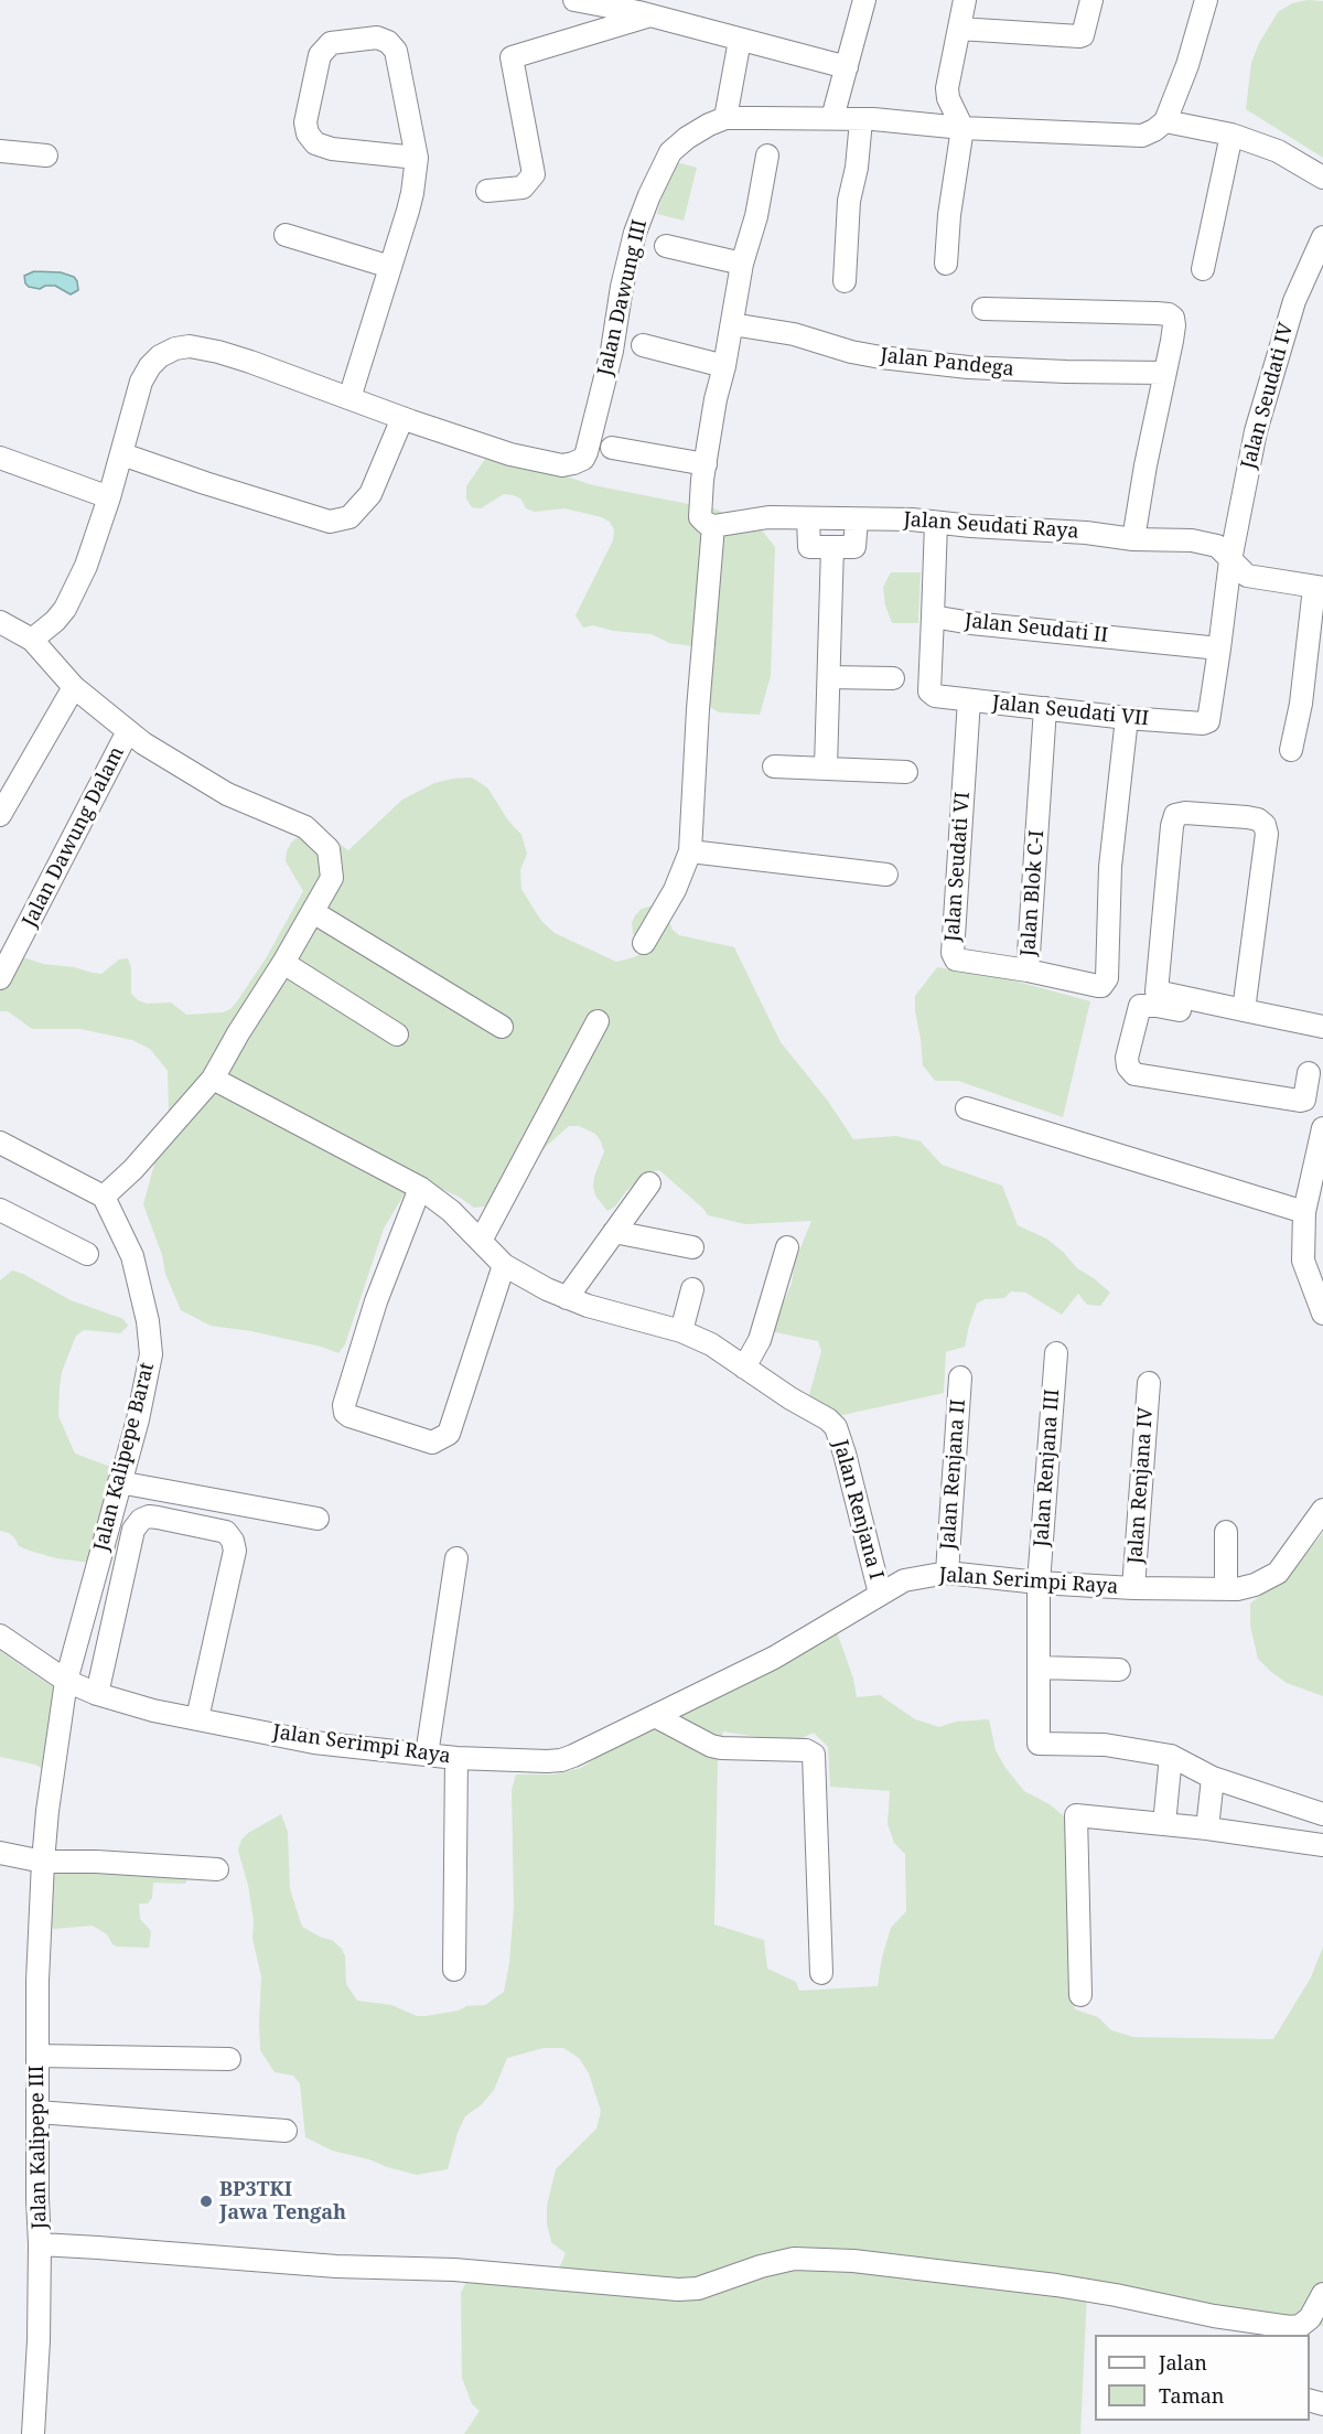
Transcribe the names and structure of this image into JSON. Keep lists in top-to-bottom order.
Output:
{
  "streets": {
    "street": [
      "Jalan Dawung III",
      "Jalan Pandega",
      "Jalan Seudati IV",
      "Jalan Seudati Raya",
      "Jalan Seudati II",
      "Jalan Seudati VII",
      "Jalan Dawung Dalam",
      "Jalan Seudati VI",
      "Jalan Blok C-I",
      "Jalan Kalipepe Barat",
      "Jalan Renjana III",
      "Jalan Renjana II",
      "Jalan Renjana IV",
      "Jalan Renjana I",
      "Jalan Serimpi Raya",
      "Jalan Kalipepe III"
    ]
  },
  "crossings": [
    ["Jalan Seudati IV", "Jalan Seudati Raya"],
    ["Jalan Seudati II", "Jalan Seudati VII"],
    ["Jalan Seudati VII", "Jalan Seudati VI"],
    ["Jalan Seudati VII", "Jalan Blok C-I"],
    ["Jalan Seudati VI", "Jalan Blok C-I"],
    ["Jalan Kalipepe Barat", "Jalan Serimpi Raya"],
    ["Jalan Kalipepe Barat", "Jalan Kalipepe III"],
    ["Jalan Renjana III", "Jalan Serimpi Raya"],
    ["Jalan Renjana II", "Jalan Serimpi Raya"],
    ["Jalan Renjana IV", "Jalan Serimpi Raya"],
    ["Jalan Renjana I", "Jalan Serimpi Raya"],
    ["Jalan Serimpi Raya", "Jalan Kalipepe III"]
  ],
  "places": ["BP3TKI Jawa Tengah"],
  "legend": ["Jalan", "Taman"]
}
